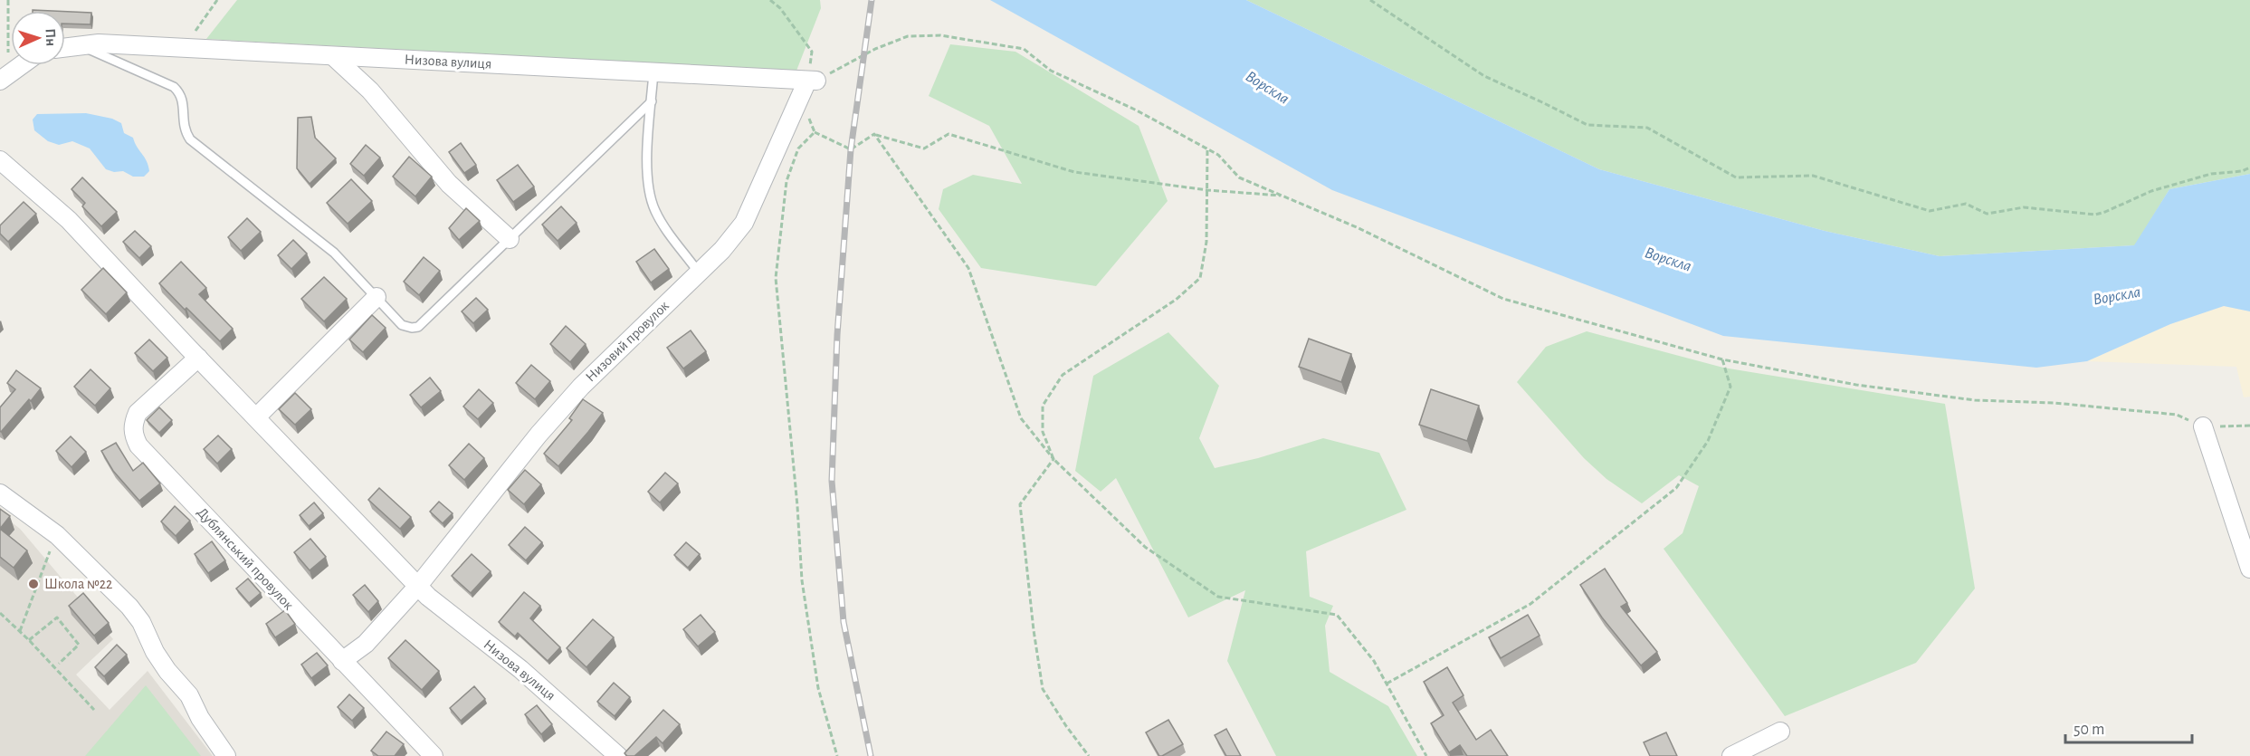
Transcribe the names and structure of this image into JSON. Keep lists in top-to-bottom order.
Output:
{
  "streets": {
    "street": ["Низова вулиця", "Низовий провулок", "Дублянський провулок"]
  },
  "crossings": [
    ["Низова вулиця", "Низовий провулок"],
    ["Низова вулиця", "Дублянський провулок"]
  ],
  "water": ["Ворскла"],
  "places": ["Школа №22"],
  "scale_bar": "50 m",
  "north": "right"
}
